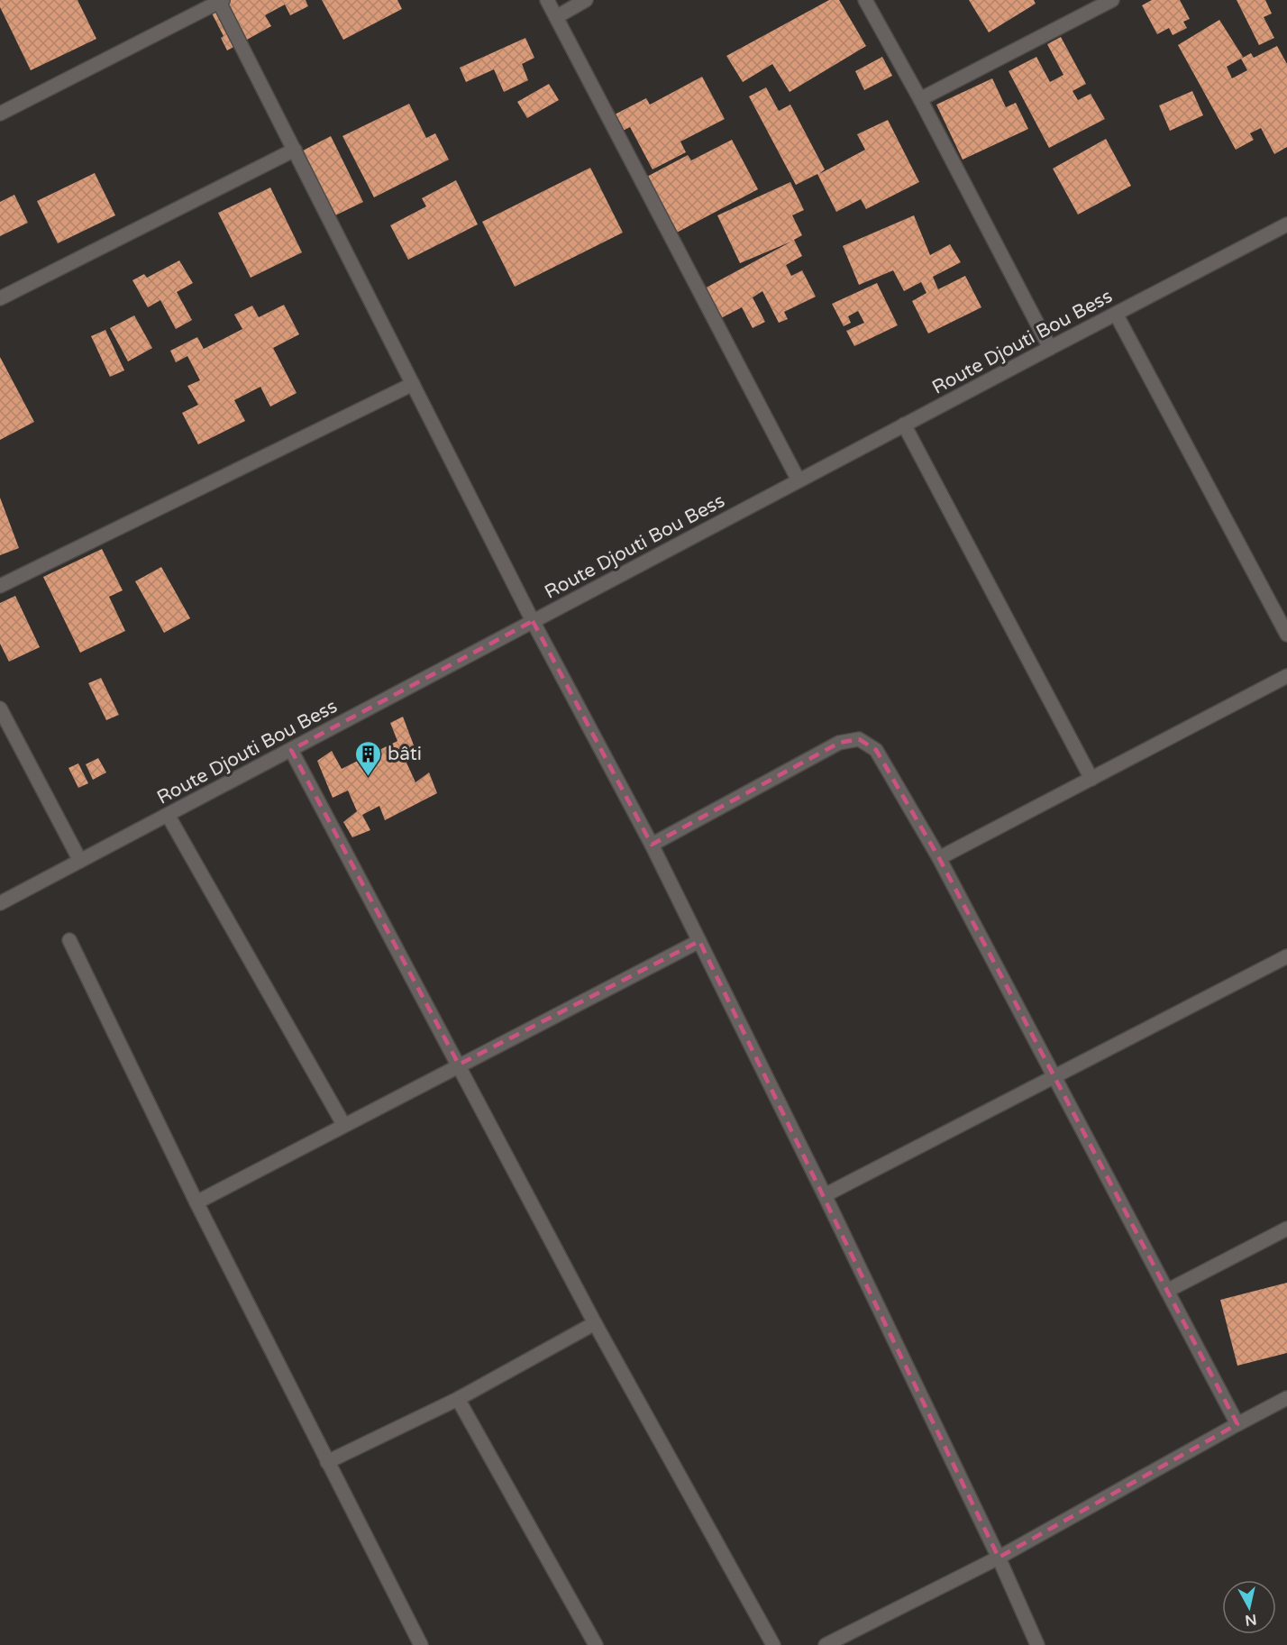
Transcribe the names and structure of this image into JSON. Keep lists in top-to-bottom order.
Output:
{
  "streets": {
    "street": ["Route Djouti Bou Bess"]
  },
  "places": {
    "building": ["bâti"]
  },
  "north": "bottom"
}
